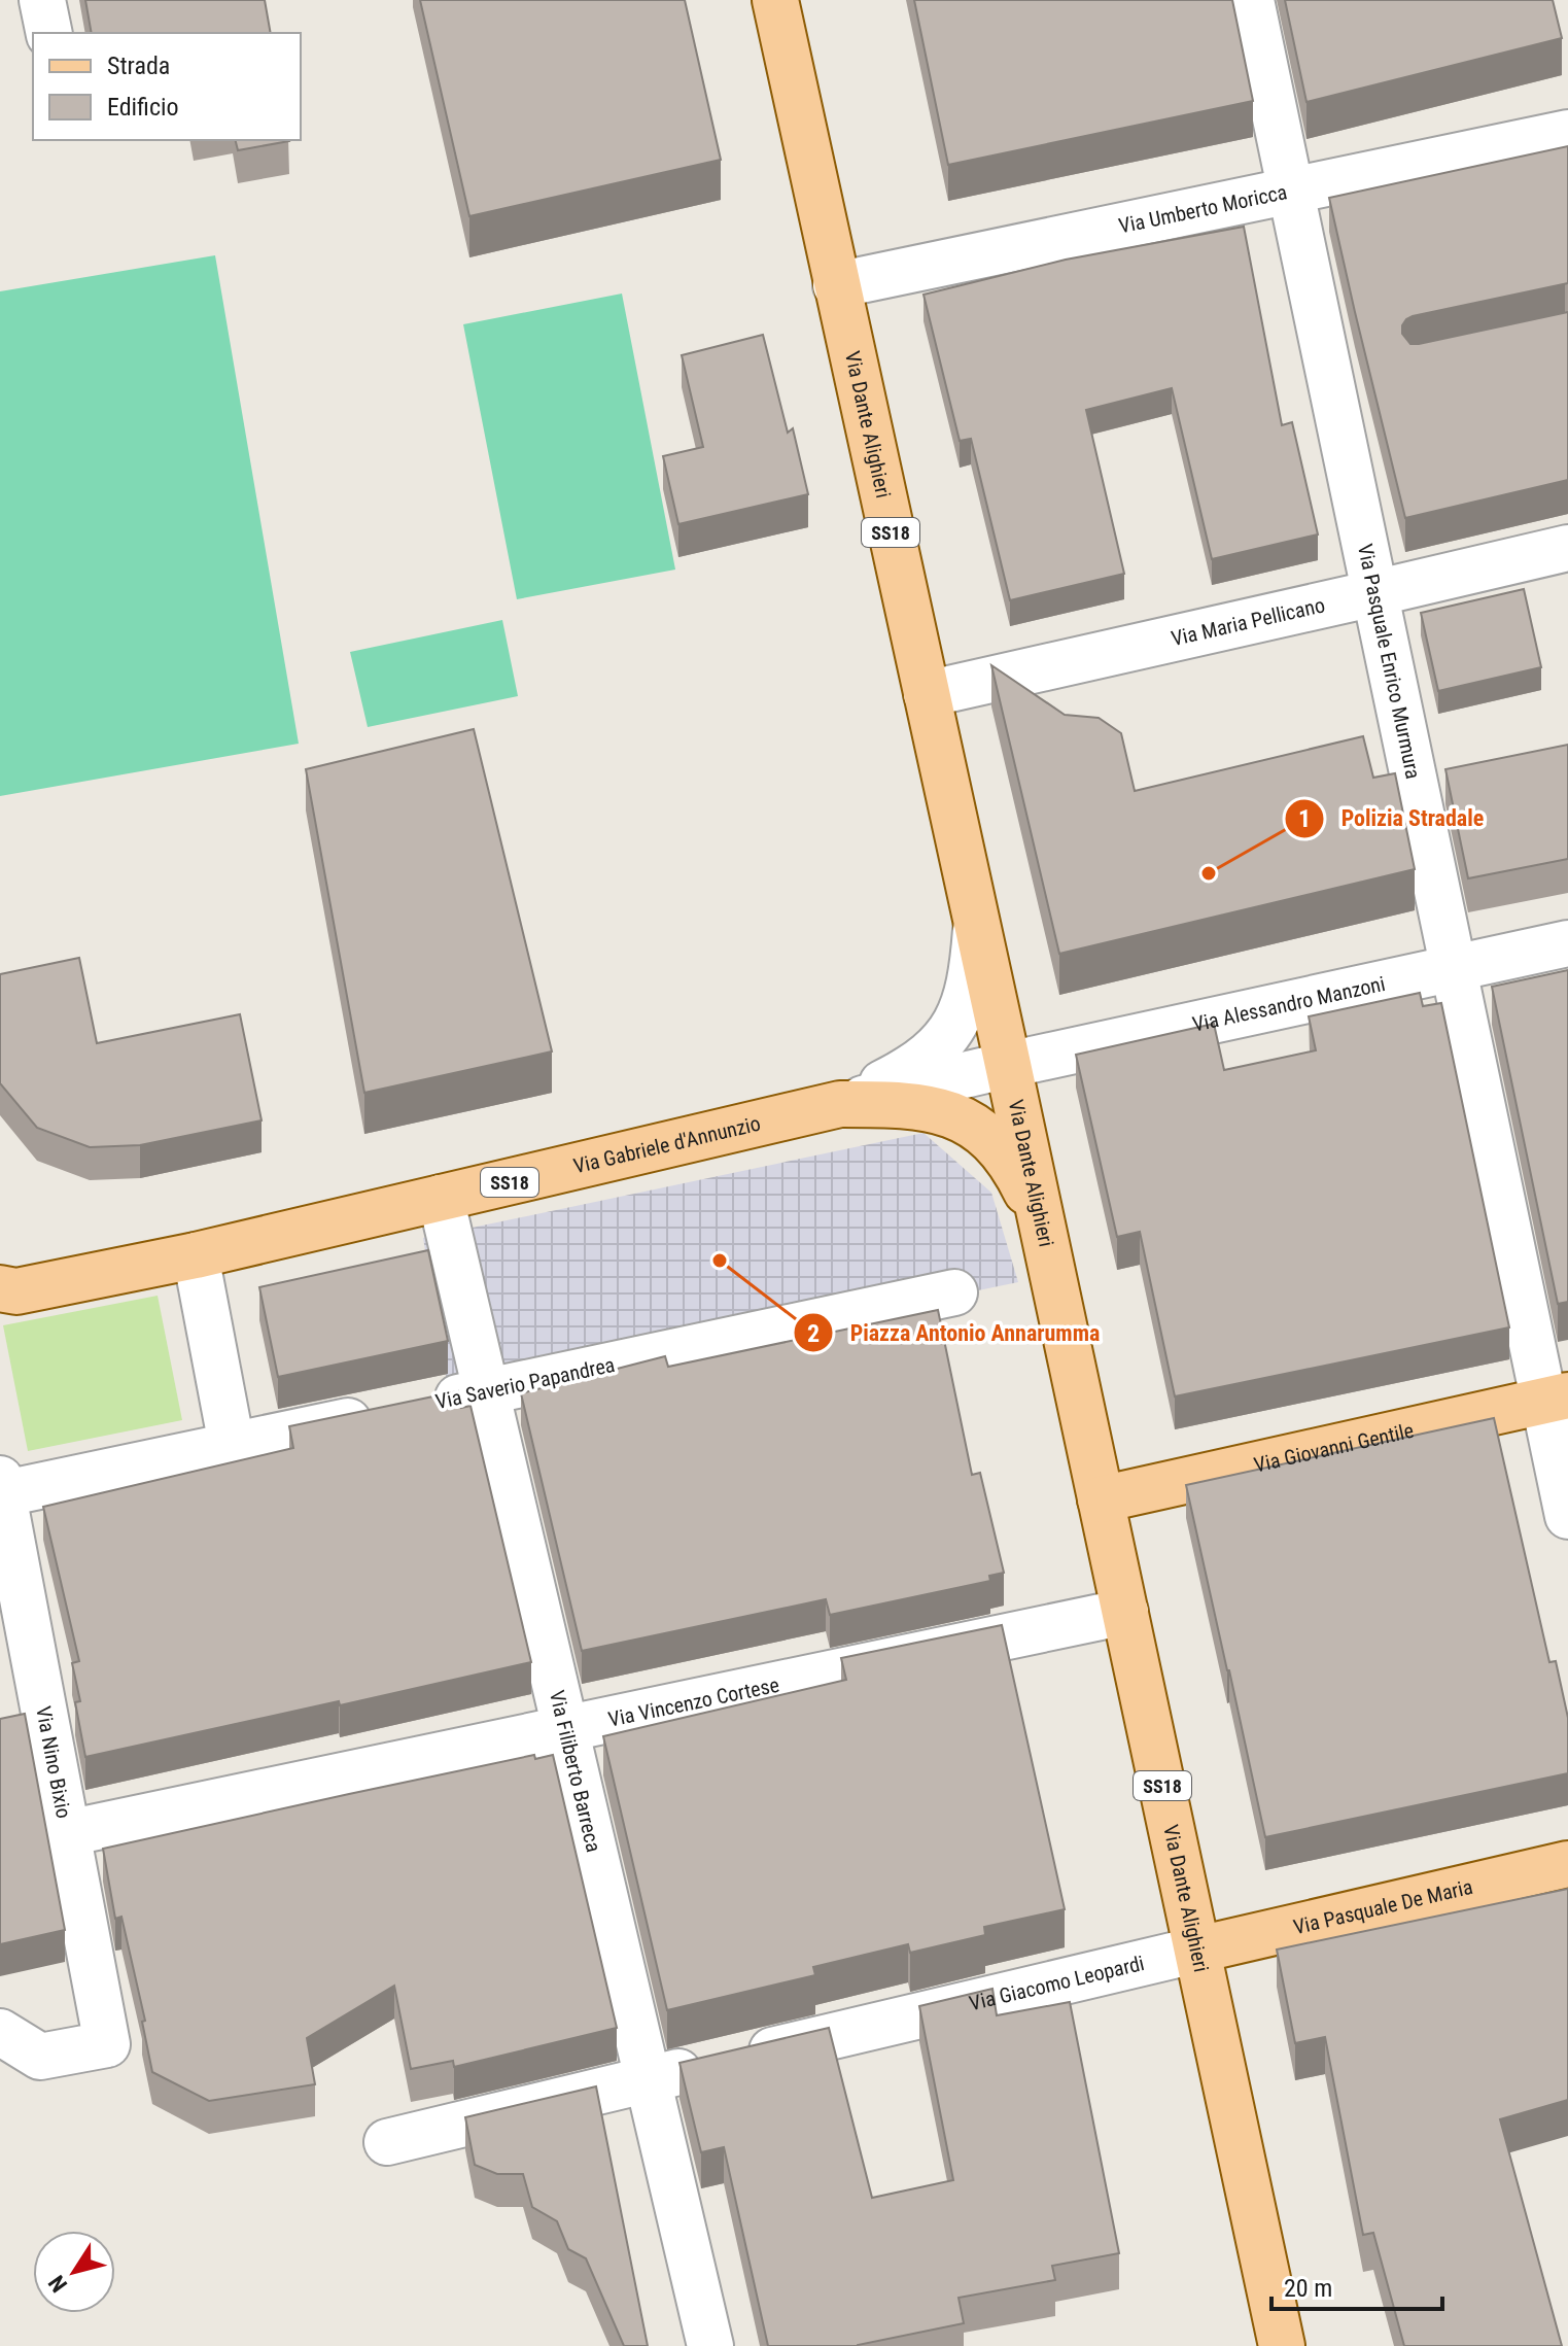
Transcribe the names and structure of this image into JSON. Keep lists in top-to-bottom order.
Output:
{
  "streets": {
    "main road": [
      "Via Dante Alighieri",
      "SS18",
      "Via Gabriele d'Annunzio",
      "Via Giovanni Gentile",
      "Via Pasquale De Maria"
    ],
    "street": [
      "Via Umberto Moricca",
      "Via Maria Pellicano",
      "Via Pasquale Enrico Murmura",
      "Via Alessandro Manzoni",
      "Via Saverio Papandrea",
      "Via Vincenzo Cortese",
      "Via Nino Bixio",
      "Via Filiberto Barreca",
      "Via Giacomo Leopardi"
    ]
  },
  "crossings": [
    ["Via Umberto Moricca", "Via Dante Alighieri"],
    ["Via Umberto Moricca", "Via Pasquale Enrico Murmura"],
    ["Via Dante Alighieri", "Via Maria Pellicano"],
    ["Via Dante Alighieri", "Via Alessandro Manzoni"],
    ["Via Dante Alighieri", "Via Gabriele d'Annunzio"],
    ["Via Dante Alighieri", "Via Giovanni Gentile"],
    ["Via Dante Alighieri", "Via Vincenzo Cortese"],
    ["Via Dante Alighieri", "Via Pasquale De Maria"],
    ["Via Dante Alighieri", "Via Giacomo Leopardi"],
    ["SS18", "Via Gabriele d'Annunzio"],
    ["Via Maria Pellicano", "Via Pasquale Enrico Murmura"],
    ["Via Pasquale Enrico Murmura", "Via Alessandro Manzoni"],
    ["Via Pasquale Enrico Murmura", "Via Giovanni Gentile"],
    ["Via Alessandro Manzoni", "Via Gabriele d'Annunzio"],
    ["Via Gabriele d'Annunzio", "Via Filiberto Barreca"],
    ["Via Saverio Papandrea", "Via Nino Bixio"],
    ["Via Saverio Papandrea", "Via Filiberto Barreca"],
    ["Via Vincenzo Cortese", "Via Nino Bixio"],
    ["Via Vincenzo Cortese", "Via Filiberto Barreca"],
    ["Via Filiberto Barreca", "Via Giacomo Leopardi"],
    ["Via Pasquale De Maria", "Via Giacomo Leopardi"]
  ],
  "places": ["Polizia Stradale", "Piazza Antonio Annarumma"],
  "legend": ["Strada", "Edificio"],
  "scale_bar": "20 m",
  "north": "bottom left"
}
